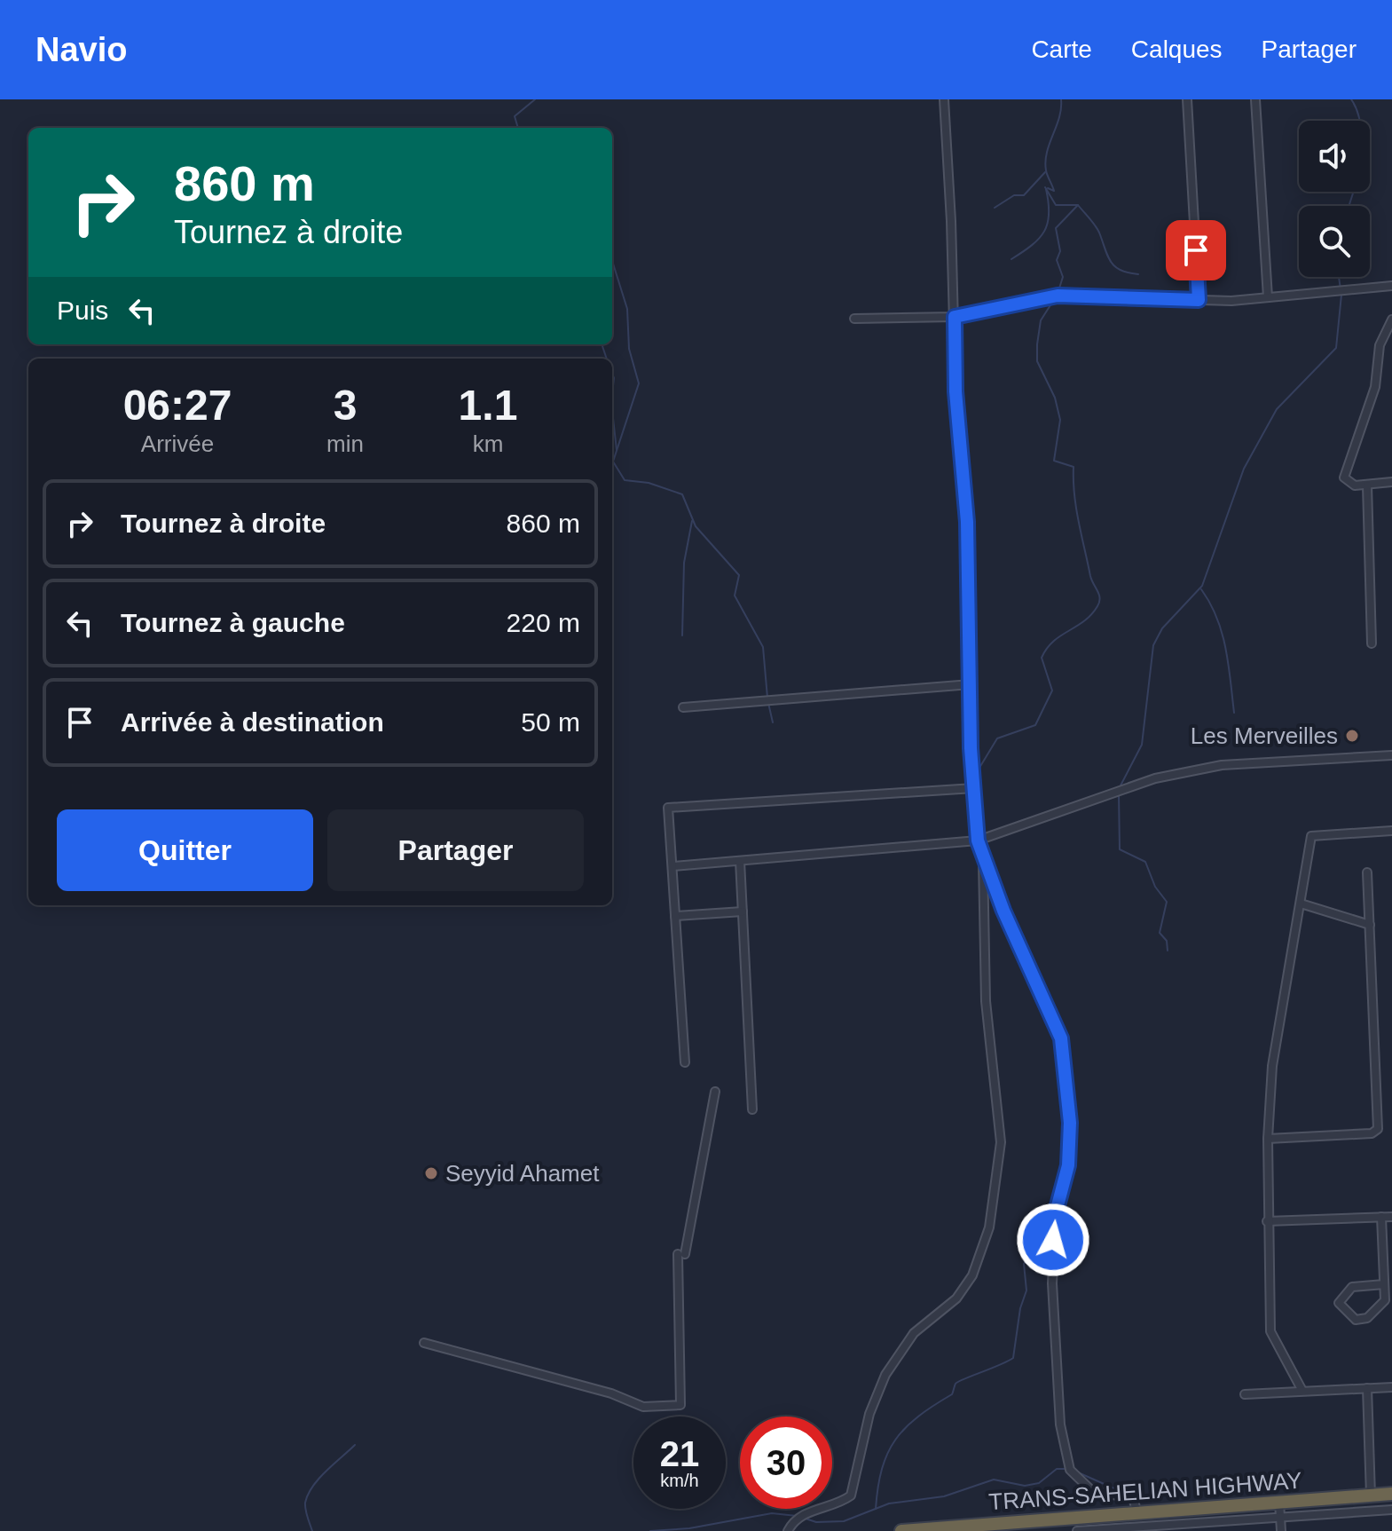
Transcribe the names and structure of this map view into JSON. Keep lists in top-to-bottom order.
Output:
{
  "streets": {
    "highway": ["TRANS-SAHELIAN HIGHWAY"]
  },
  "places": ["Les Merveilles", "Seyyid Ahamet"],
  "page": {
    "header": "Navio",
    "nav": ["Carte", "Calques", "Partager"],
    "turn": ["860 m", "Tournez à droite"],
    "then": "Puis",
    "eta": [
      "06:27",
      "Arrivée",
      "3",
      "min",
      "1.1",
      "km"
    ],
    "list": [
      {
        "name": "Tournez à droite",
        "value": "860 m"
      },
      {
        "name": "Tournez à gauche",
        "value": "220 m"
      },
      {
        "name": "Arrivée à destination",
        "value": "50 m"
      }
    ],
    "buttons": ["Quitter", "Partager"],
    "speed": "21 km/h",
    "limit": "30"
  }
}
